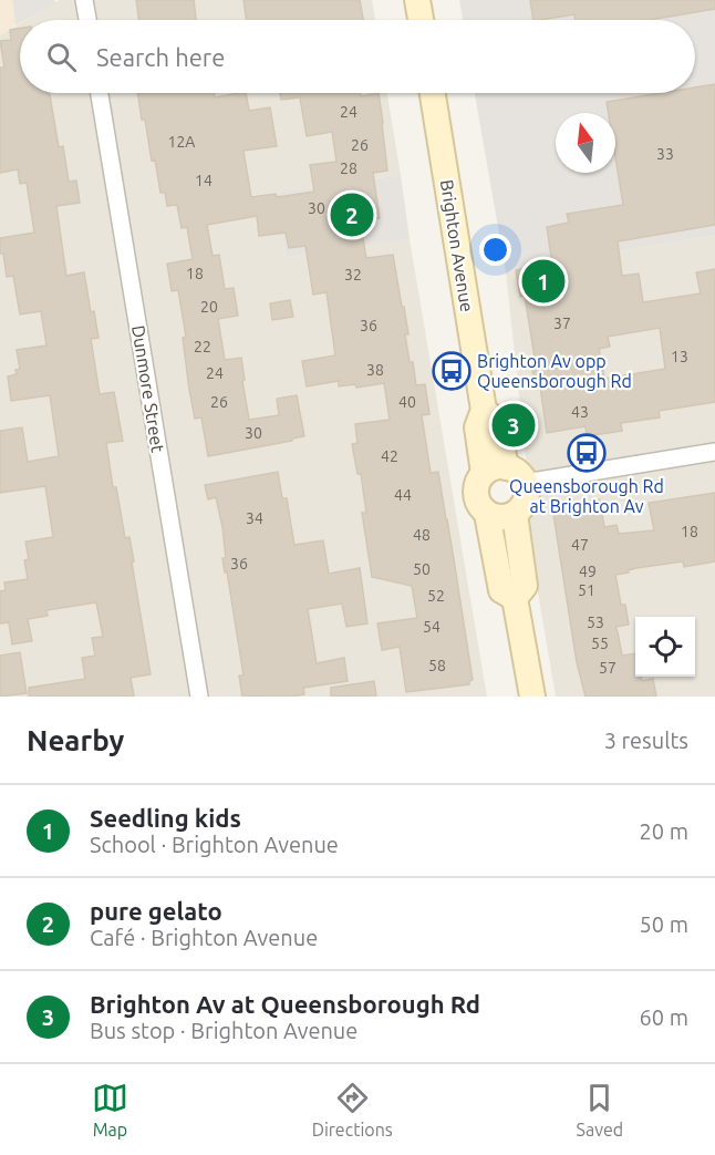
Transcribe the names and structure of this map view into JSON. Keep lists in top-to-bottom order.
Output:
{
  "streets": {
    "main road": ["Brighton Avenue"],
    "street": ["Dunmore Street"]
  },
  "places": {
    "bus stop": ["Brighton Av opp Queensborough Rd", "Queensborough Rd at Brighton Av"]
  },
  "house_numbers": [
    "24",
    "12A",
    "26",
    "33",
    "28",
    "14",
    "30",
    "18",
    "32",
    "20",
    "37",
    "36",
    "22",
    "13",
    "38",
    "24",
    "26",
    "40",
    "43",
    "30",
    "42",
    "44",
    "34",
    "18",
    "48",
    "47",
    "36",
    "50",
    "49",
    "51",
    "52",
    "53",
    "54",
    "55",
    "58",
    "57"
  ],
  "north": "top",
  "page": {
    "search": "Search here",
    "pins": ["2", "1", "3"],
    "heading": ["Nearby", "3 results"],
    "list": [
      {
        "mark": "1",
        "name": "Seedling kids",
        "note": "School · Brighton Avenue",
        "value": "20 m"
      },
      {
        "mark": "2",
        "name": "pure gelato",
        "note": "Café · Brighton Avenue",
        "value": "50 m"
      },
      {
        "mark": "3",
        "name": "Brighton Av at Queensborough Rd",
        "note": "Bus stop · Brighton Avenue",
        "value": "60 m"
      }
    ],
    "nav": ["Map", "Directions", "Saved"]
  }
}
